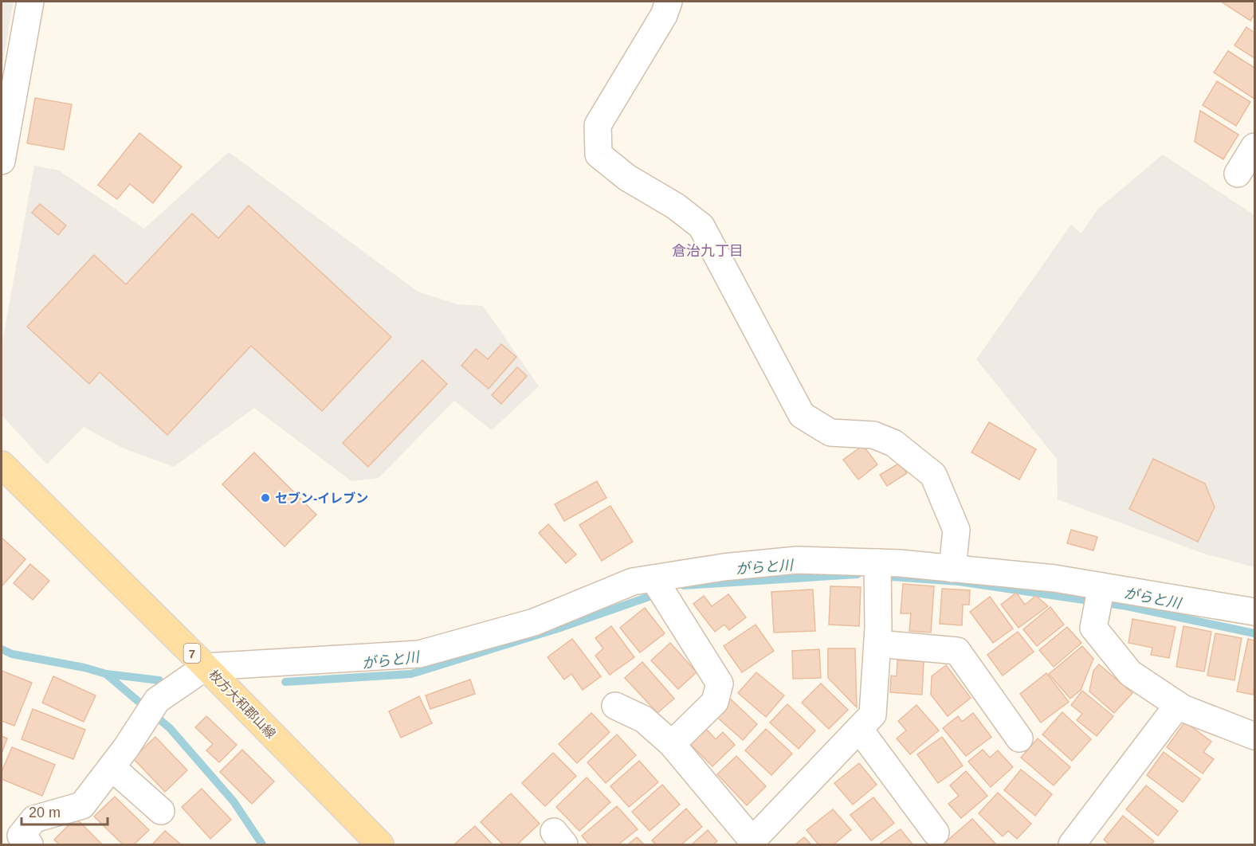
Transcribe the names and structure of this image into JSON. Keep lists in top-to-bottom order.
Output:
{
  "streets": {
    "main road": ["7", "枚方大和郡山線"]
  },
  "districts": ["倉治九丁目"],
  "water": ["がらと川"],
  "places": ["セブン-イレブン"],
  "scale_bar": "20 m"
}
